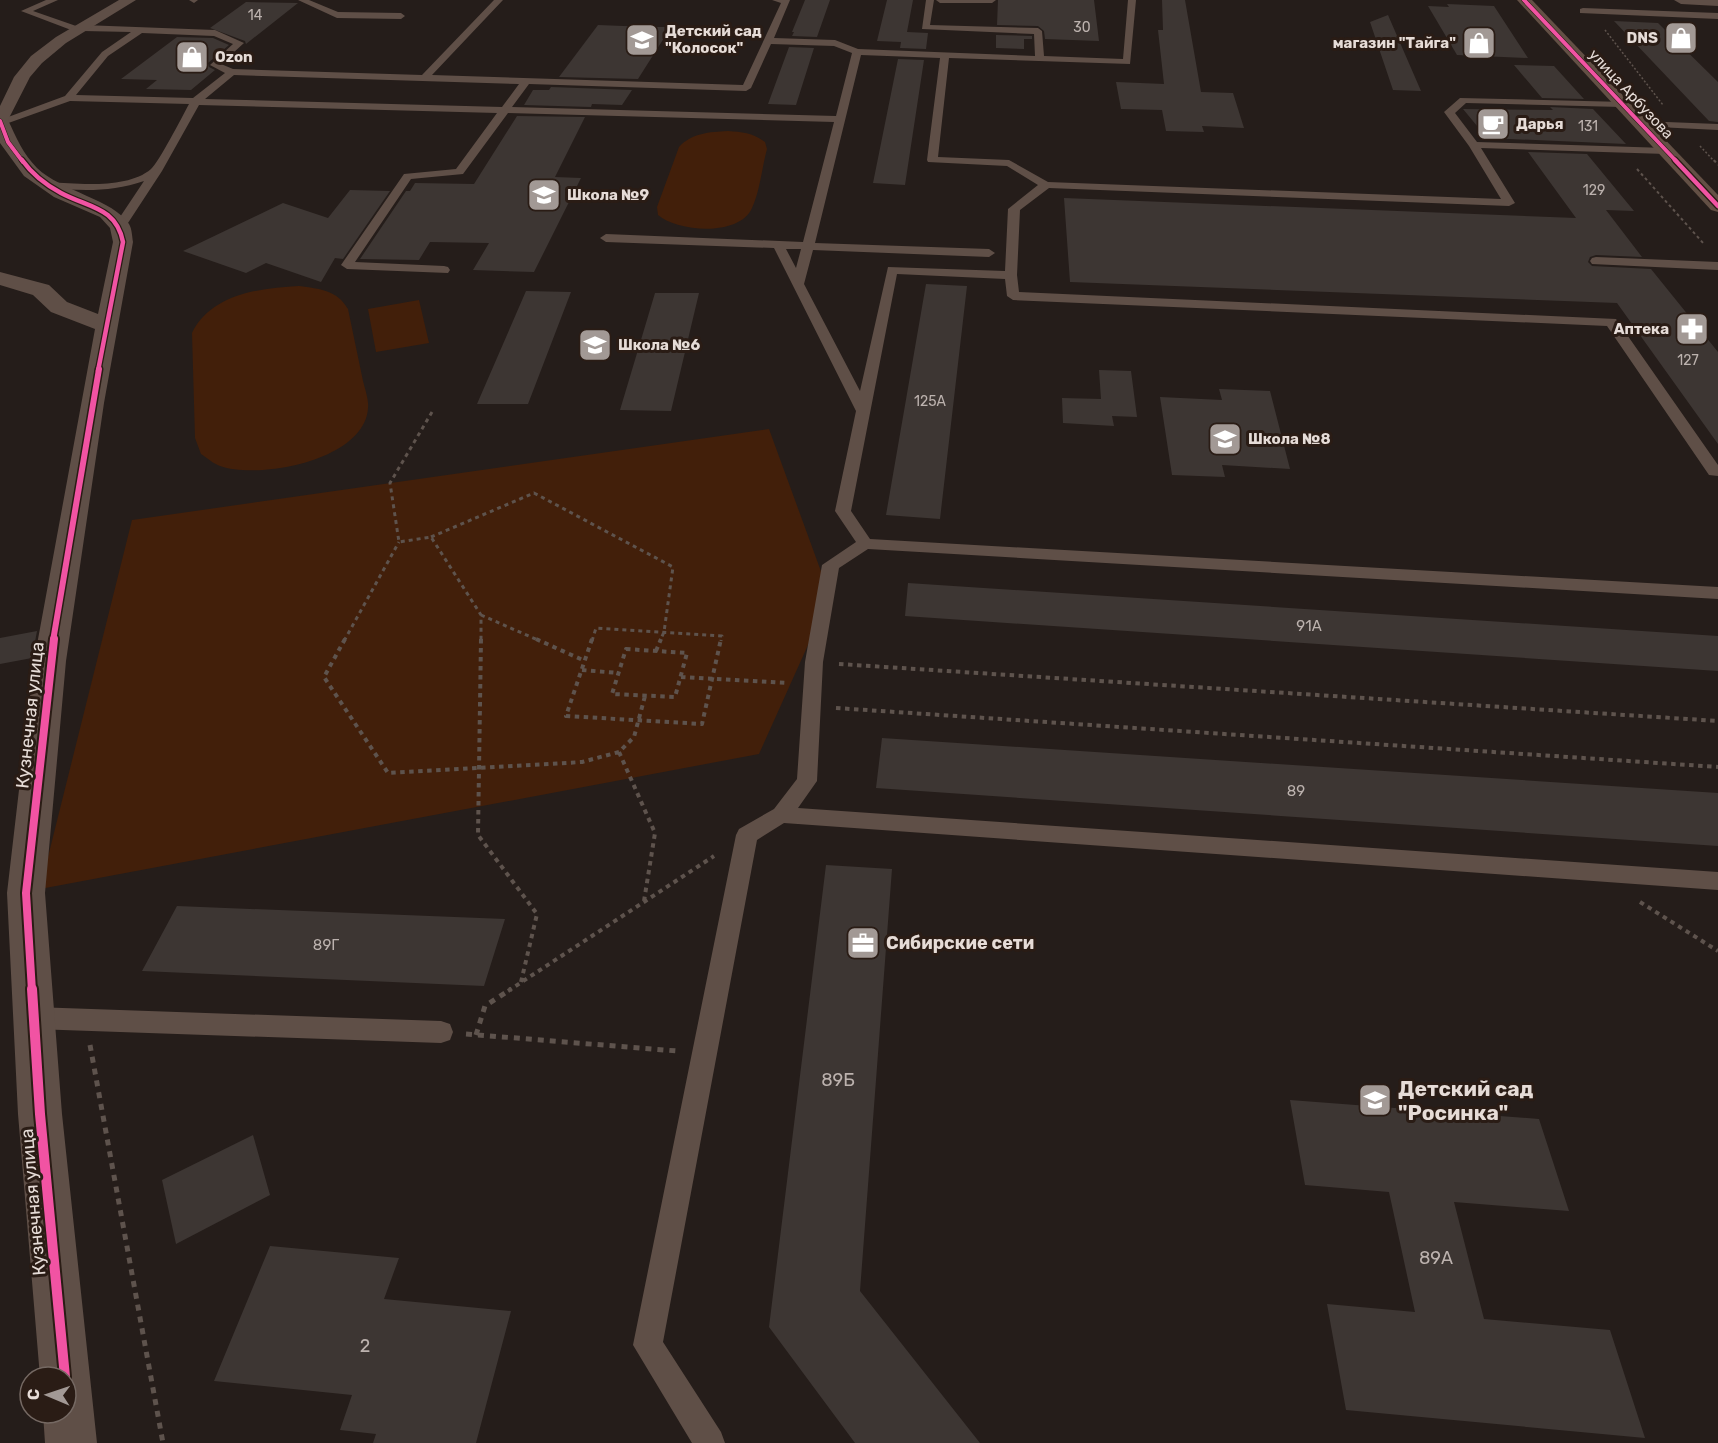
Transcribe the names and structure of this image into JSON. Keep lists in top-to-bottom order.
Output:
{
  "streets": {
    "street": ["улица Арбузова", "Кузнечная улица"]
  },
  "places": {
    "shop": ["DNS", "магазин \"Тайга\"", "Ozon"],
    "school or university": [
      "Детский сад \"Колосок\"",
      "Школа №9",
      "Школа №6",
      "Школа №8",
      "Детский сад \"Росинка\""
    ],
    "cafe": ["Дарья"],
    "pharmacy": ["Аптека"],
    "office": ["Сибирские сети"]
  },
  "house_numbers": [
    "14",
    "30",
    "131",
    "129",
    "127",
    "125А",
    "91А",
    "89",
    "89Г",
    "89Б",
    "89А",
    "2"
  ],
  "north": "left"
}
